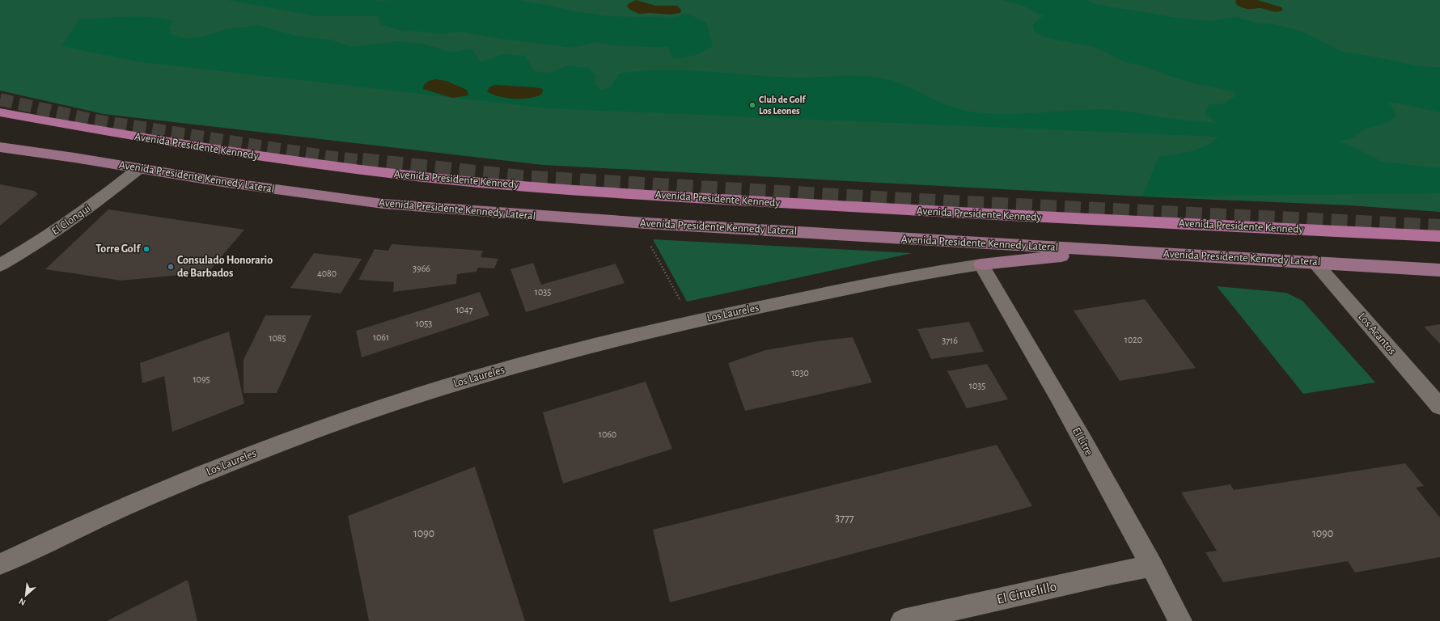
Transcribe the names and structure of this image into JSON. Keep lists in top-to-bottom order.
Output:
{
  "streets": {
    "highway": ["Avenida Presidente Kennedy"],
    "main road": ["Avenida Presidente Kennedy Lateral"],
    "street": [
      "El Clonqui",
      "Los Laureles",
      "Los Acantos",
      "El Litre",
      "El Ciruelillo"
    ]
  },
  "crossings": [
    ["Avenida Presidente Kennedy Lateral", "El Clonqui"],
    ["Avenida Presidente Kennedy Lateral", "Los Acantos"],
    ["Los Laureles", "El Litre"],
    ["El Litre", "El Ciruelillo"]
  ],
  "places": ["Club de Golf Los Leones", "Torre Golf", "Consulado Honorario de Barbados"],
  "house_numbers": [
    "3966",
    "4080",
    "1035",
    "1047",
    "1053",
    "1061",
    "1085",
    "1020",
    "3716",
    "1030",
    "1095",
    "1035",
    "1060",
    "3777",
    "1090",
    "1090"
  ],
  "north": "bottom left"
}
